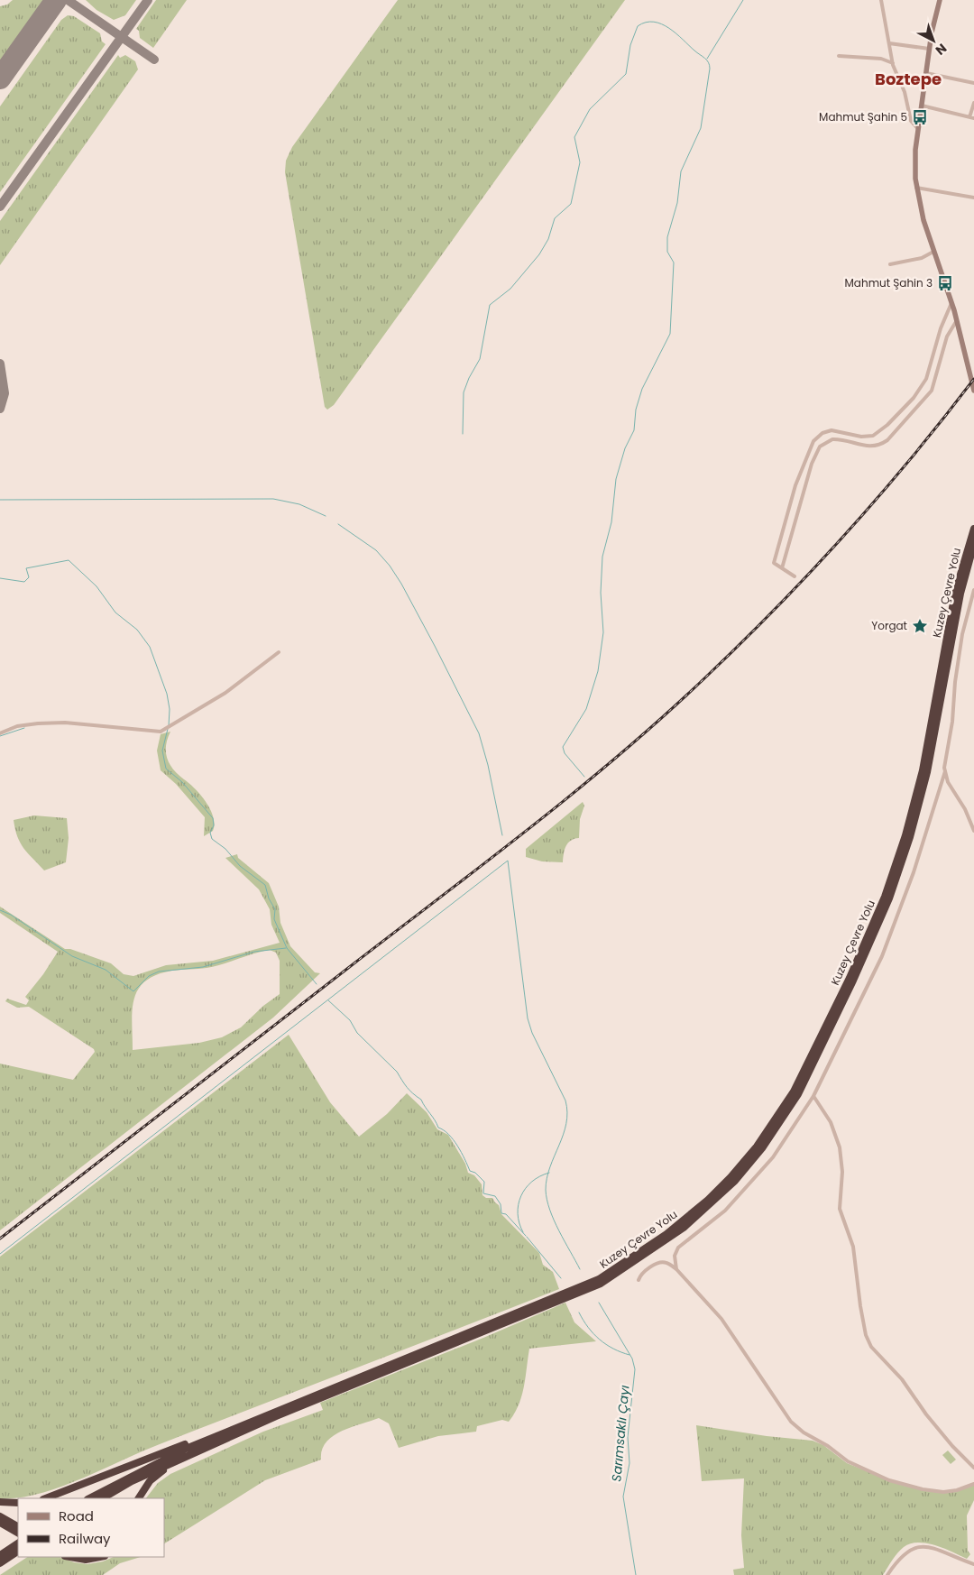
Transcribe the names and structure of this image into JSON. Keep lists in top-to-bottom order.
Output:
{
  "streets": {
    "highway": ["Kuzey Çevre Yolu"]
  },
  "districts": ["Boztepe"],
  "water": ["Sarımsaklı Çayı"],
  "places": {
    "bus stop": ["Mahmut Şahin 5", "Mahmut Şahin 3"],
    "place": ["Yorgat"]
  },
  "legend": ["Road", "Railway"],
  "north": "bottom right"
}
